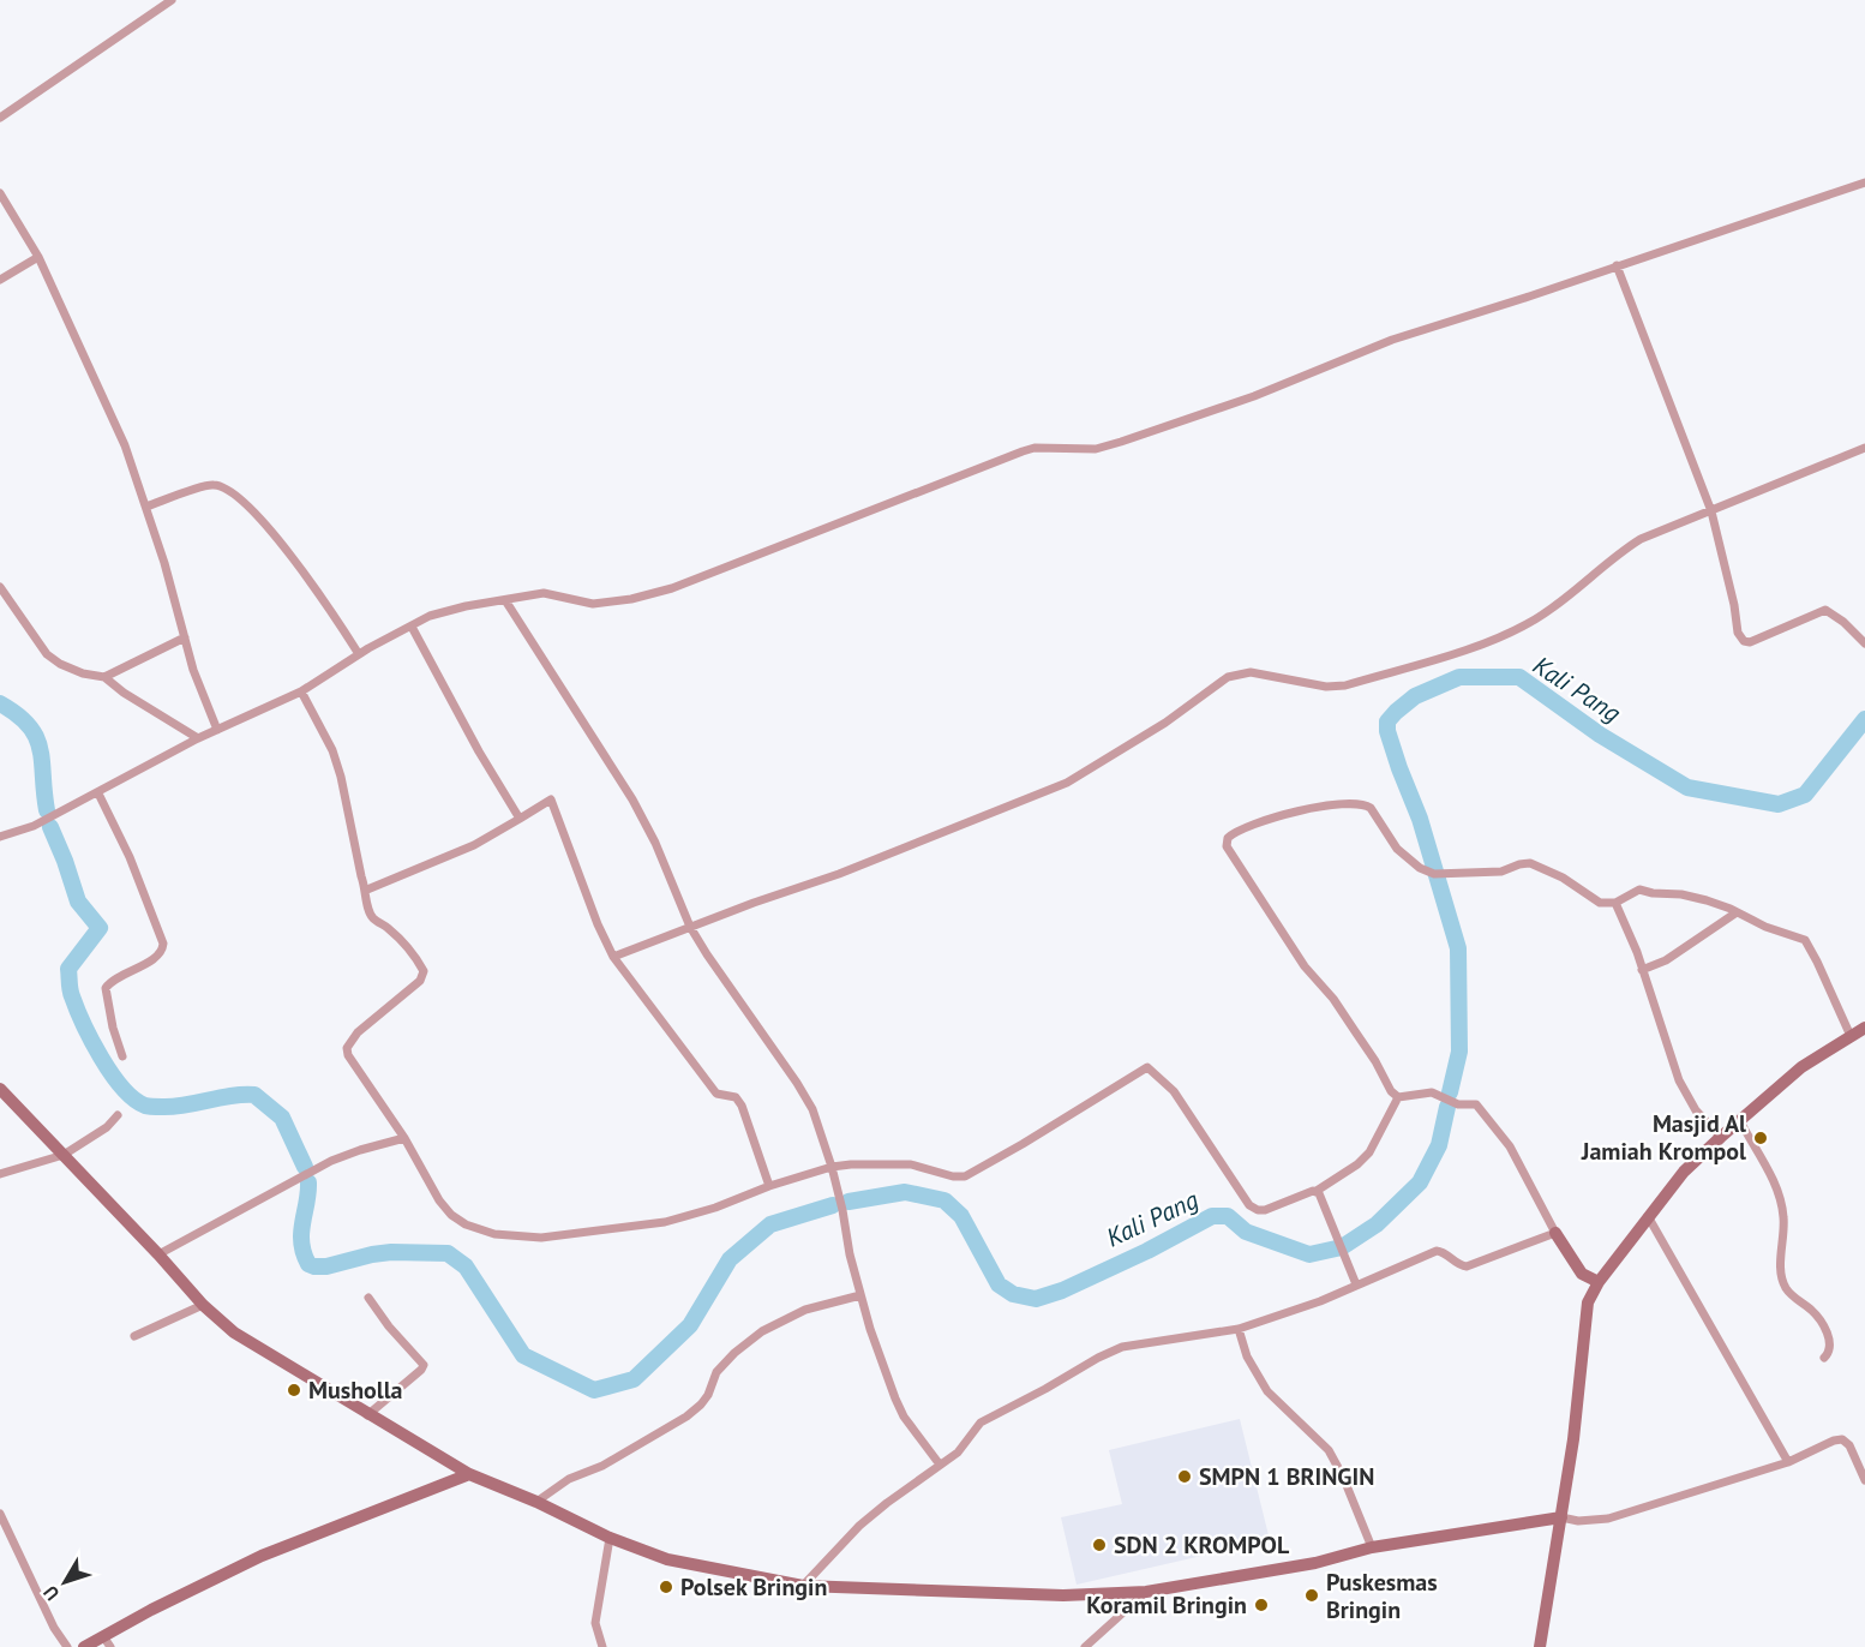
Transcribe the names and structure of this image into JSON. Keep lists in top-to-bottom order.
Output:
{
  "water": ["Kali Pang"],
  "places": [
    "Masjid Al Jamiah Krompol",
    "Musholla",
    "SMPN 1 BRINGIN",
    "SDN 2 KROMPOL",
    "Polsek Bringin",
    "Puskesmas Bringin",
    "Koramil Bringin"
  ],
  "north": "bottom left"
}
